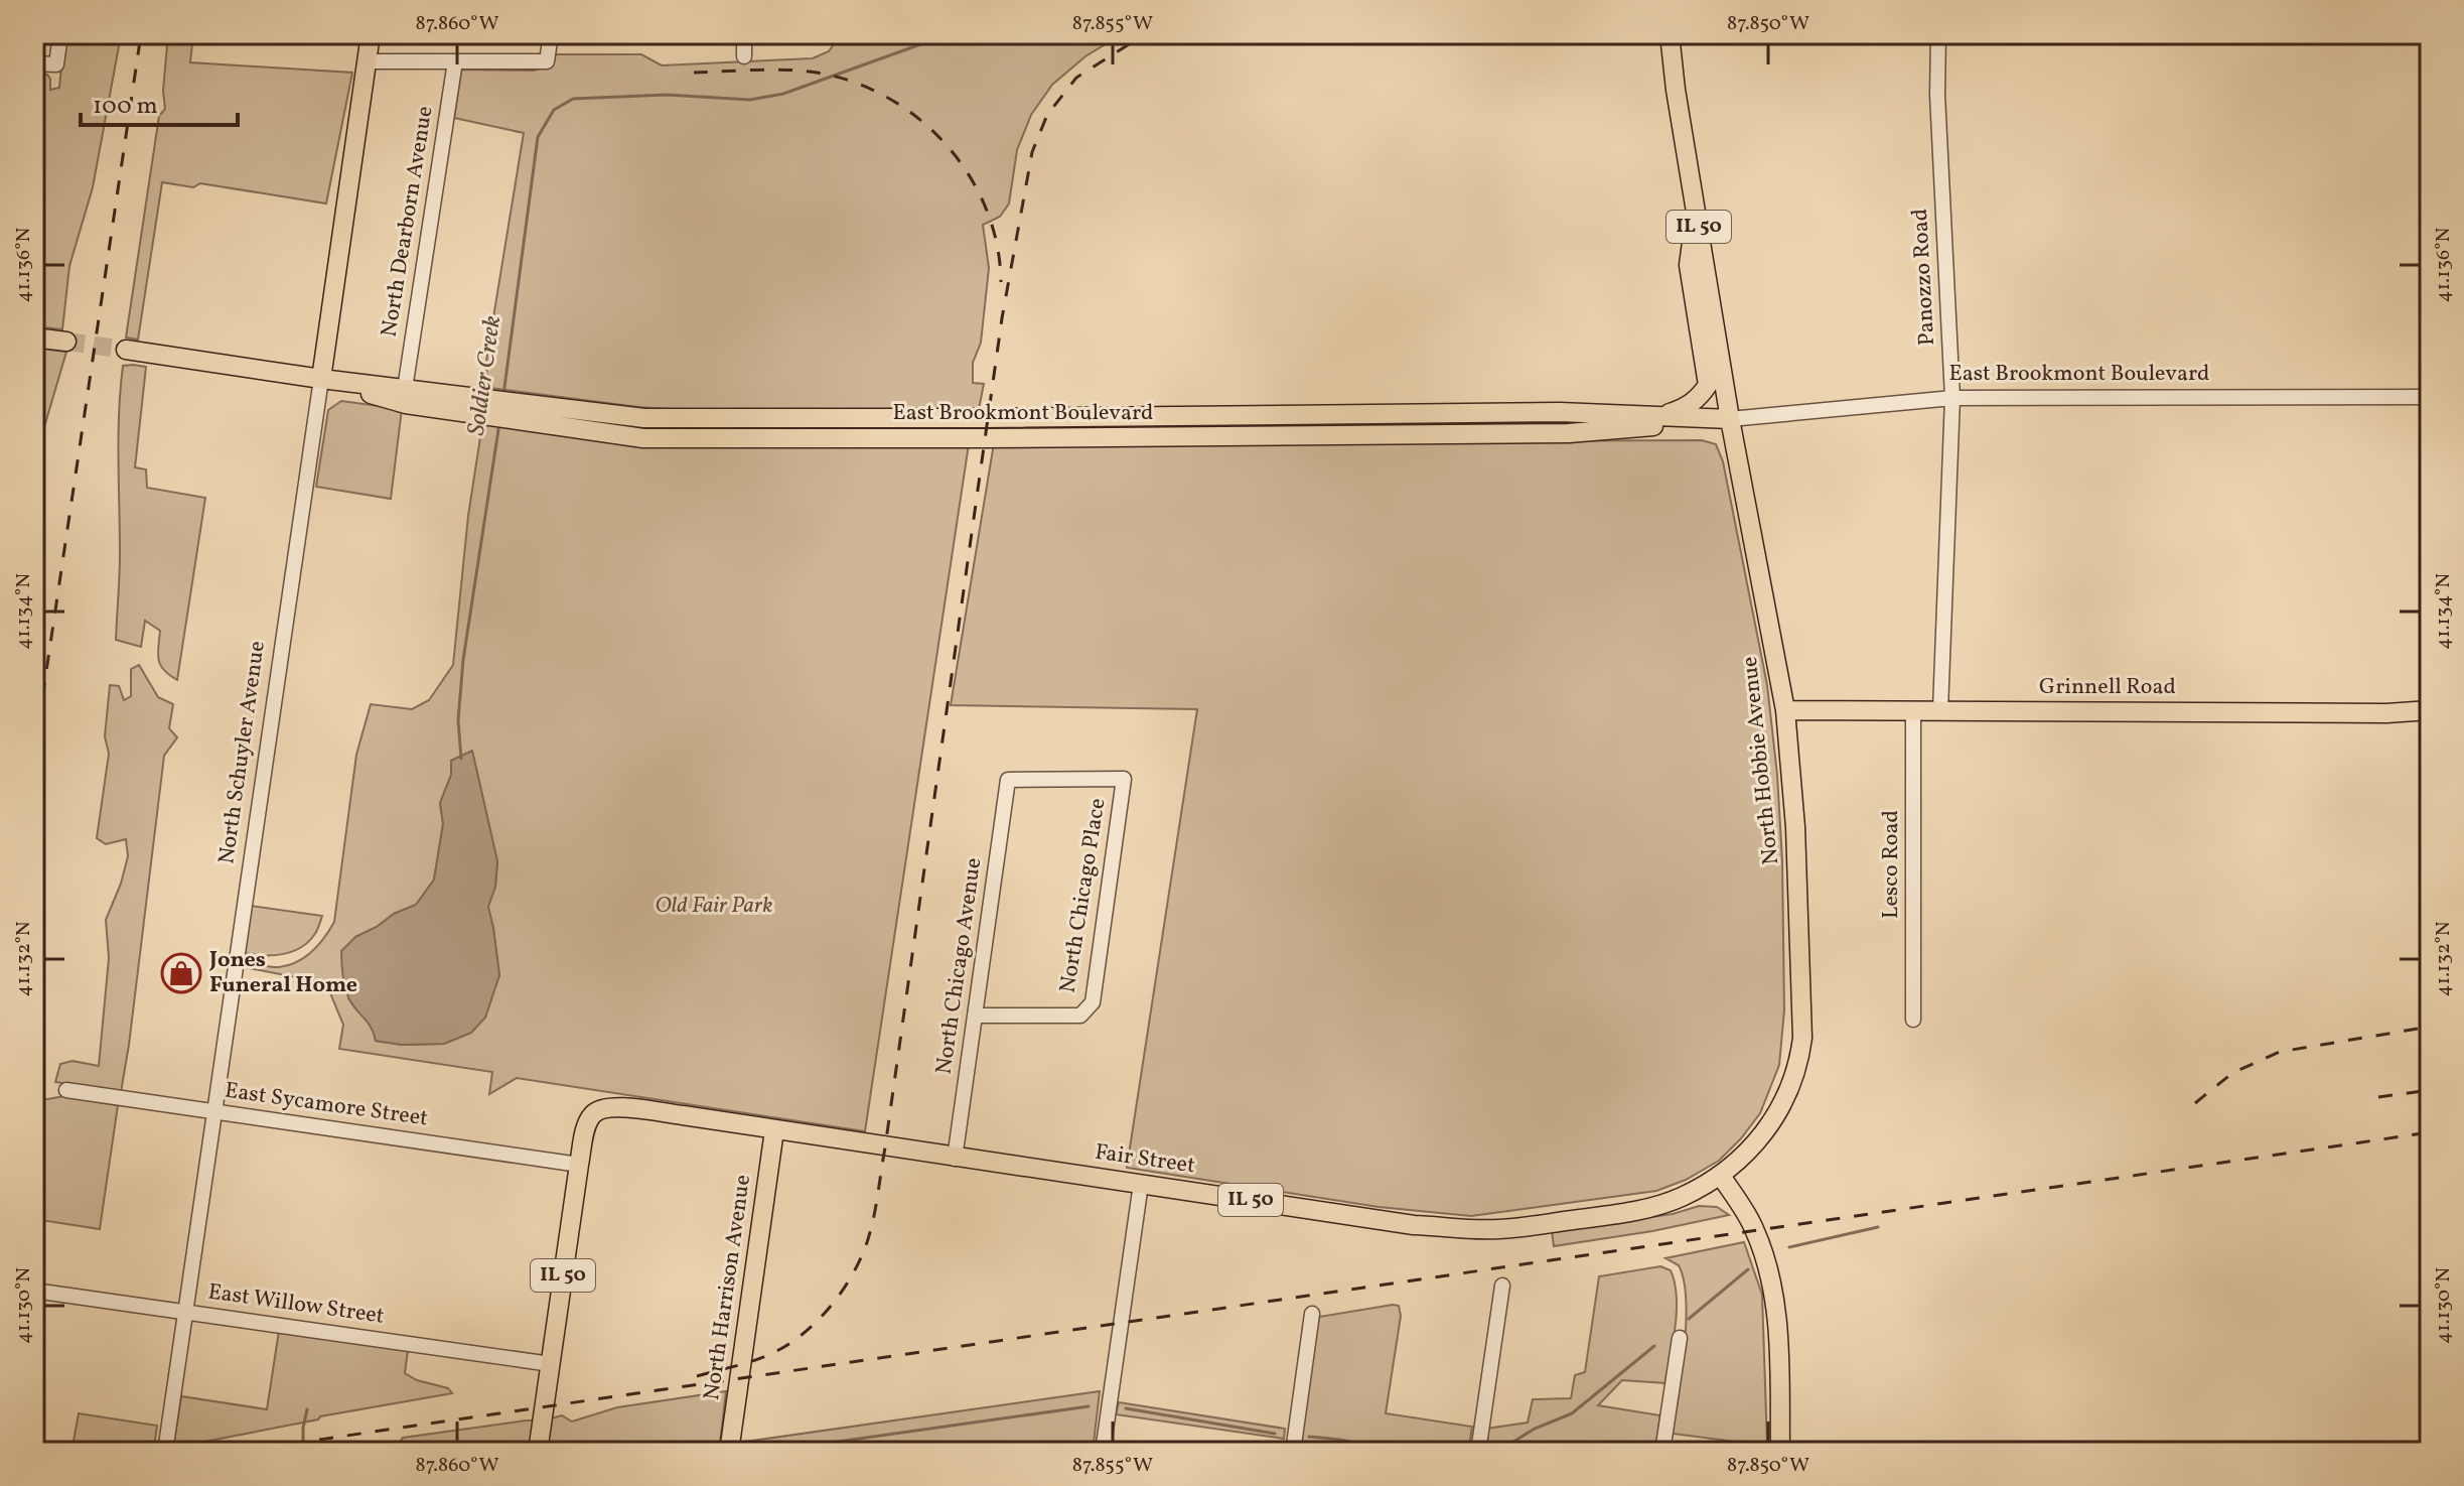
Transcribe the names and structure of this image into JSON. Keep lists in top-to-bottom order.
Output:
{
  "streets": {
    "main road": [
      "IL 50",
      "East Brookmont Boulevard",
      "Grinnell Road",
      "North Schuyler Avenue",
      "North Hobbie Avenue",
      "Fair Street",
      "North Harrison Avenue"
    ],
    "street": [
      "North Dearborn Avenue",
      "Panozzo Road",
      "Lesco Road",
      "North Chicago Place",
      "North Chicago Avenue",
      "East Sycamore Street",
      "East Willow Street"
    ]
  },
  "crossings": [
    ["North Dearborn Avenue", "East Brookmont Boulevard"],
    ["IL 50", "East Sycamore Street"],
    ["IL 50", "Fair Street"],
    ["IL 50", "East Willow Street"],
    ["Panozzo Road", "East Brookmont Boulevard"],
    ["Panozzo Road", "Grinnell Road"],
    ["East Brookmont Boulevard", "North Schuyler Avenue"],
    ["East Brookmont Boulevard", "North Hobbie Avenue"],
    ["Grinnell Road", "North Hobbie Avenue"],
    ["Grinnell Road", "Lesco Road"],
    ["North Schuyler Avenue", "East Sycamore Street"],
    ["North Schuyler Avenue", "East Willow Street"],
    ["North Hobbie Avenue", "Fair Street"],
    ["North Chicago Place", "North Chicago Avenue"],
    ["North Chicago Avenue", "Fair Street"],
    ["East Sycamore Street", "Fair Street"],
    ["Fair Street", "North Harrison Avenue"]
  ],
  "water": ["Soldier Creek"],
  "parks": ["Old Fair Park"],
  "places": {
    "shop": ["Jones Funeral Home"]
  },
  "scale_bar": "100 m",
  "coordinates": [
    "87.860°W",
    "87.855°W",
    "87.850°W",
    "41.136°N",
    "41.134°N",
    "41.132°N",
    "41.130°N"
  ]
}
